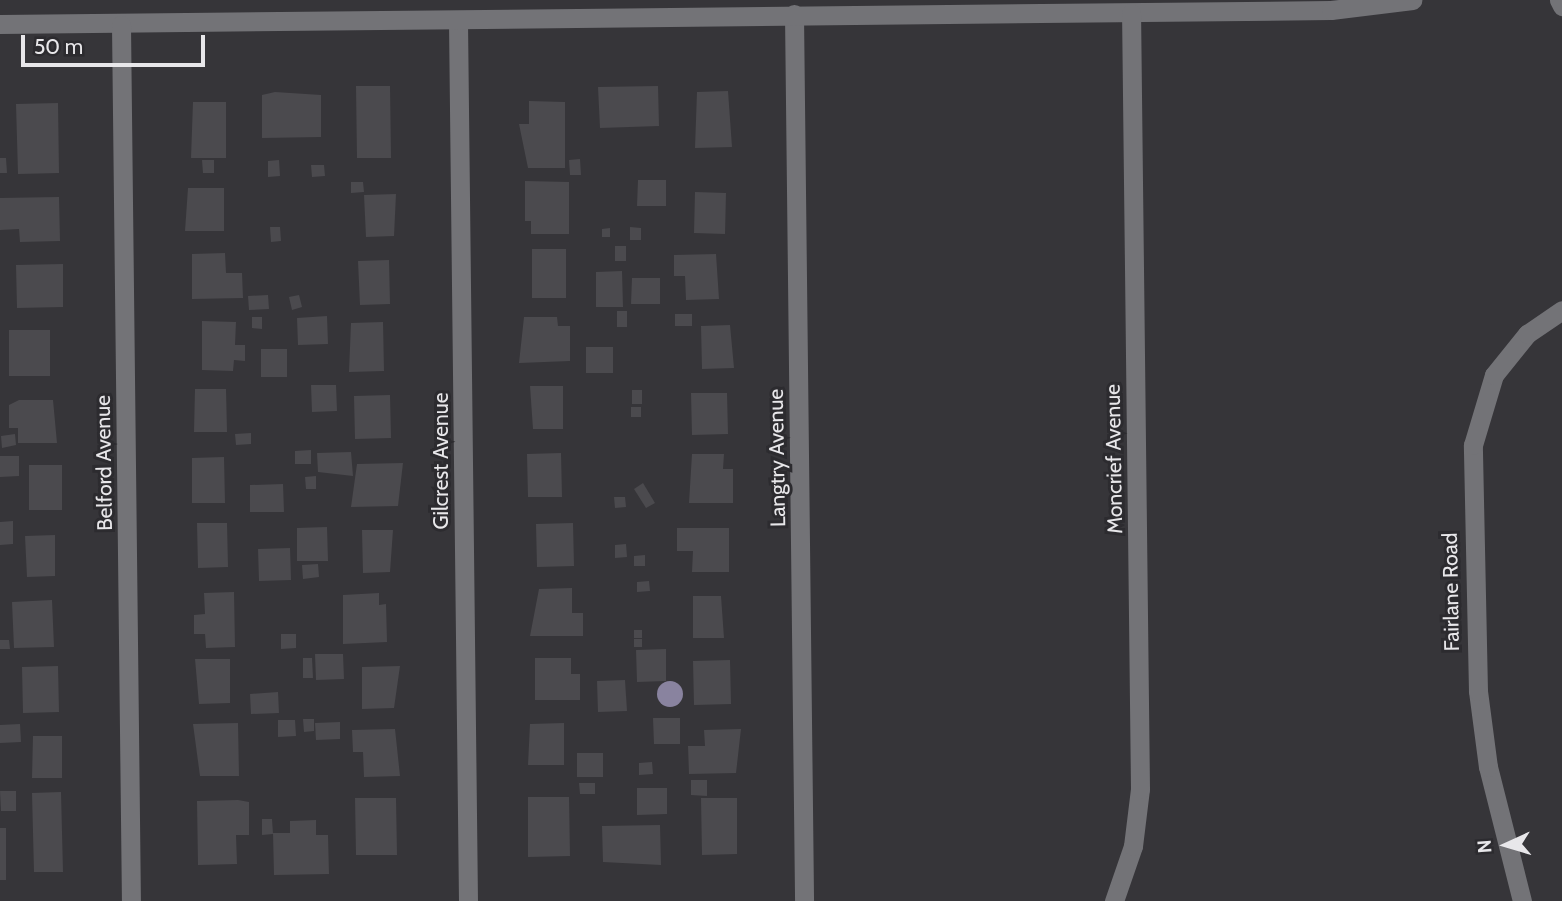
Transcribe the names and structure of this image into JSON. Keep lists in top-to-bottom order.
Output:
{
  "streets": {
    "street": [
      "Langtry Avenue",
      "Moncrief Avenue",
      "Gilcrest Avenue",
      "Belford Avenue",
      "Fairlane Road"
    ]
  },
  "scale_bar": "50 m",
  "north": "left"
}
